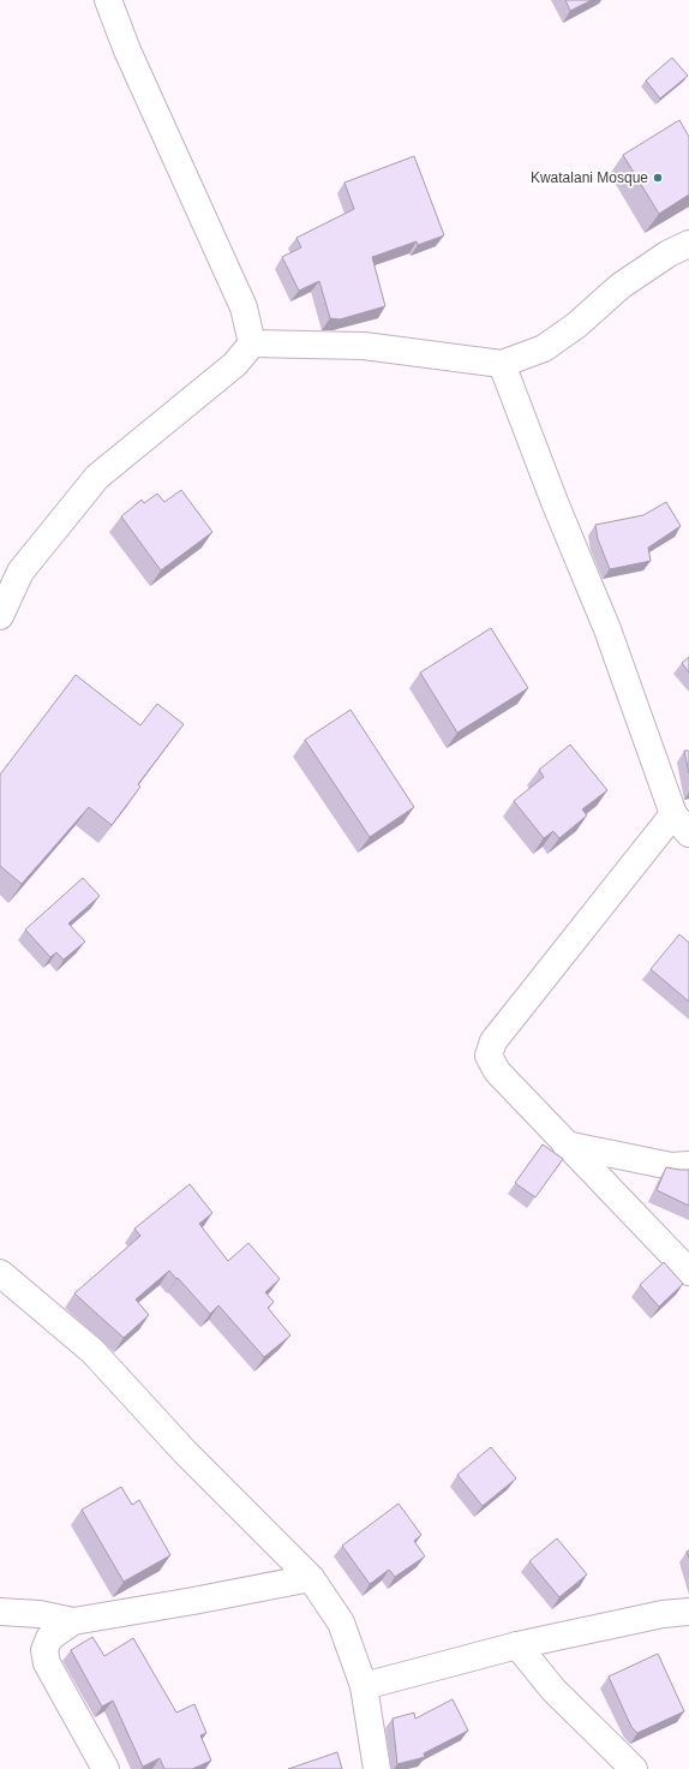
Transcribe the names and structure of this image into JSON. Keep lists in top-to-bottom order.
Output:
{
  "places": ["Kwatalani Mosque"]
}
